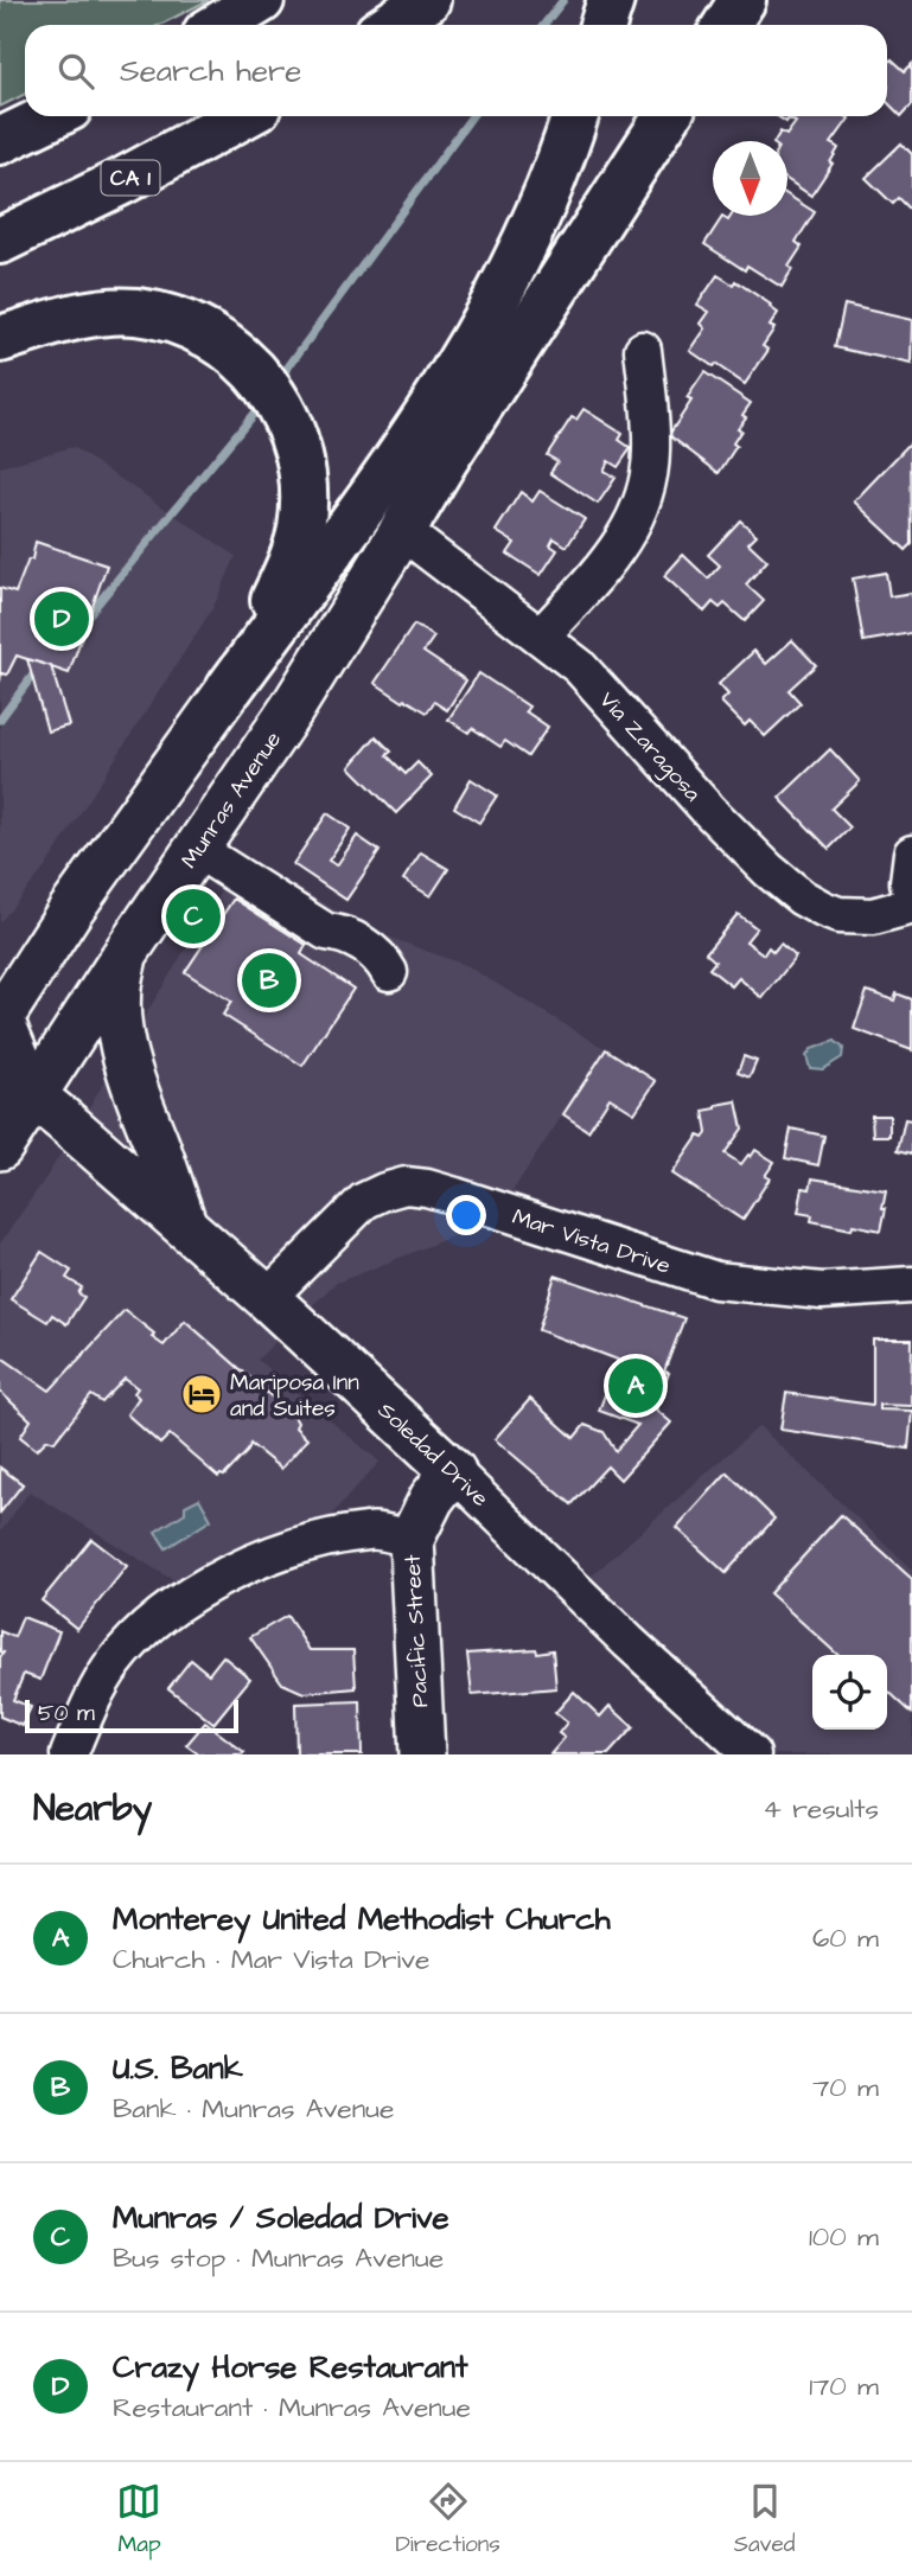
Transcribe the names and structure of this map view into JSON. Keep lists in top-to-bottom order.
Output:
{
  "streets": {
    "highway": ["CA 1"],
    "main road": ["Munras Avenue", "Soledad Drive", "Pacific Street"],
    "street": ["Via Zaragosa", "Mar Vista Drive"]
  },
  "crossings": [
    ["Via Zaragosa", "Munras Avenue"],
    ["Munras Avenue", "Soledad Drive"],
    ["Mar Vista Drive", "Soledad Drive"],
    ["Soledad Drive", "Pacific Street"]
  ],
  "places": {
    "hotel": ["Mariposa Inn and Suites"]
  },
  "scale_bar": "50 m",
  "north": "bottom",
  "page": {
    "search": "Search here",
    "pins": [
      "D",
      "C",
      "B",
      "A"
    ],
    "scale": "50 m",
    "heading": ["Nearby", "4 results"],
    "list": [
      {
        "mark": "A",
        "name": "Monterey United Methodist Church",
        "note": "Church · Mar Vista Drive",
        "value": "60 m"
      },
      {
        "mark": "B",
        "name": "U.S. Bank",
        "note": "Bank · Munras Avenue",
        "value": "70 m"
      },
      {
        "mark": "C",
        "name": "Munras / Soledad Drive",
        "note": "Bus stop · Munras Avenue",
        "value": "100 m"
      },
      {
        "mark": "D",
        "name": "Crazy Horse Restaurant",
        "note": "Restaurant · Munras Avenue",
        "value": "170 m"
      }
    ],
    "nav": ["Map", "Directions", "Saved"]
  }
}
